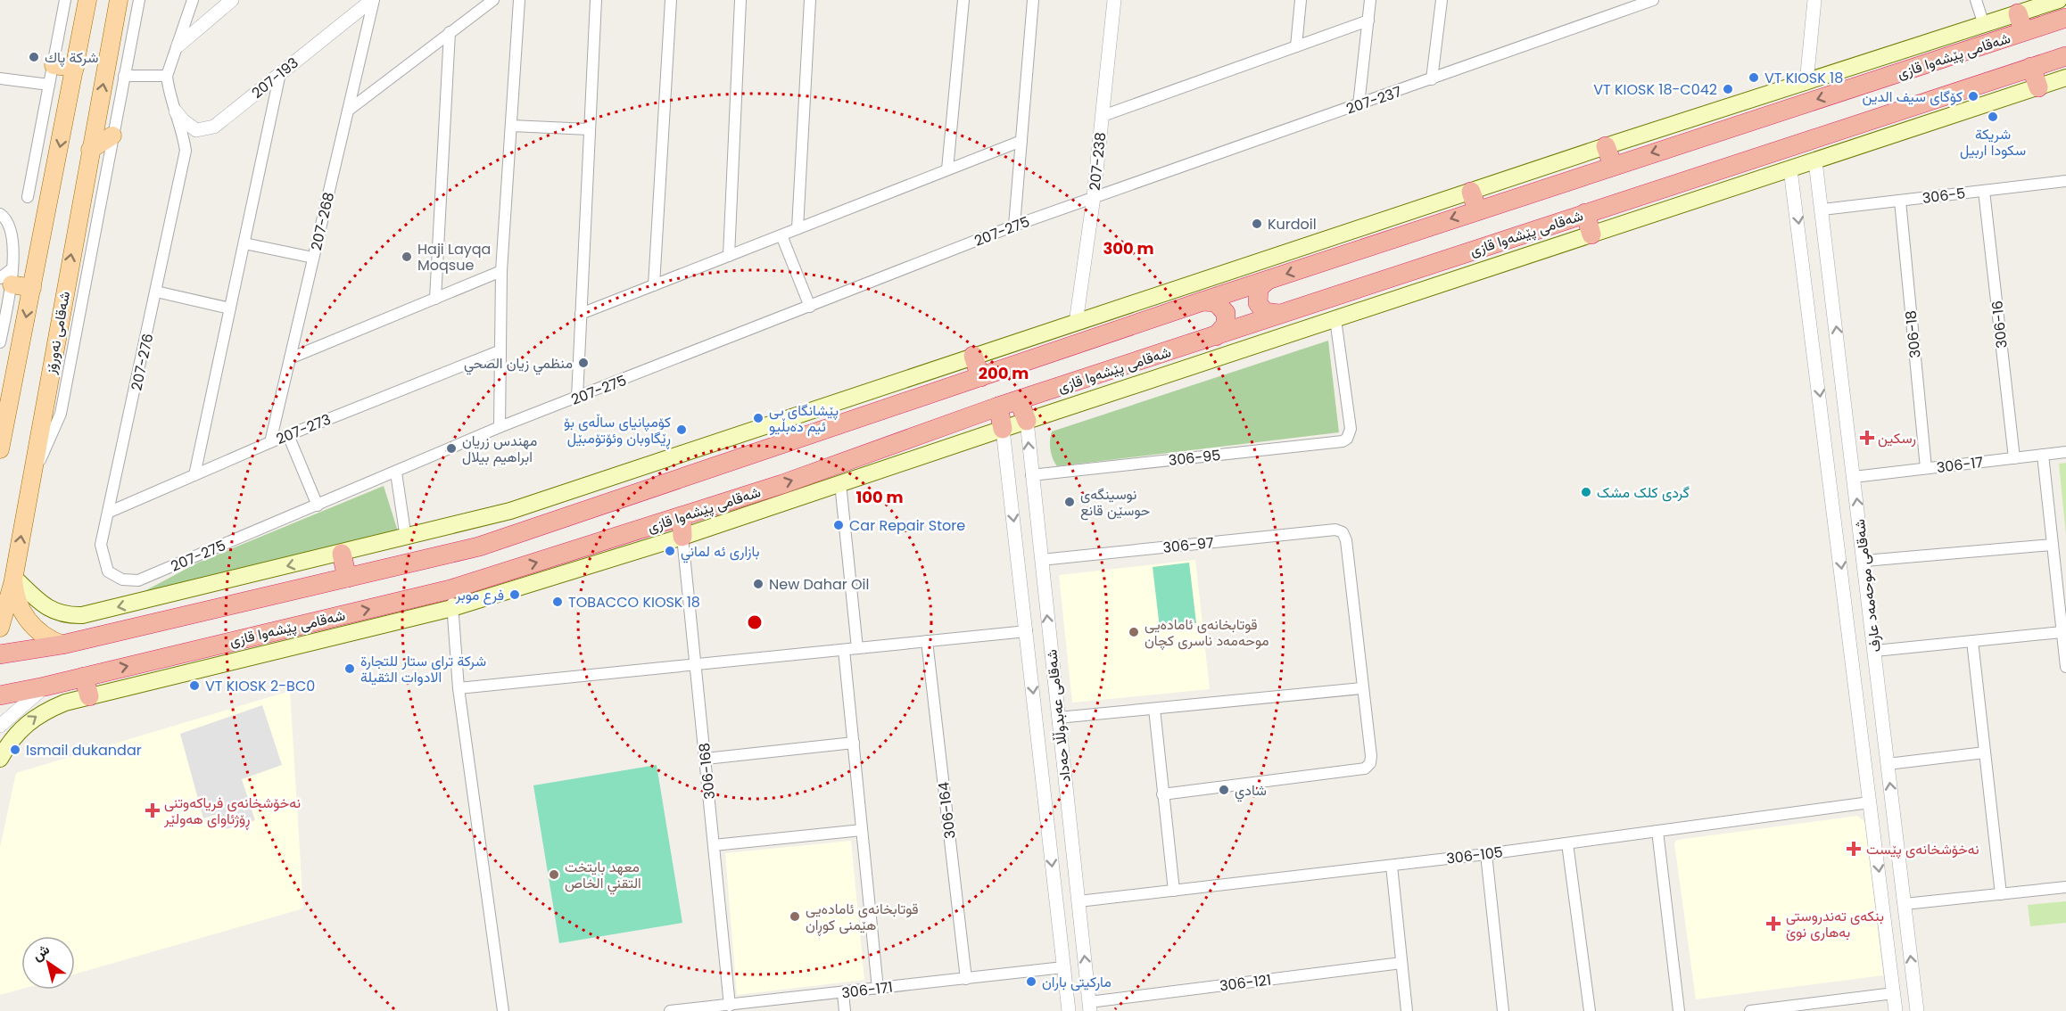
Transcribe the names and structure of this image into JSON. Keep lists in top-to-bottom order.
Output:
{
  "streets": {
    "highway": ["شەقامی پێشەوا قازی"],
    "main road": ["شەقامی نەورۆز"],
    "street": [
      "207-193",
      "207-237",
      "207-238",
      "306-5",
      "207-268",
      "207-275",
      "306-16",
      "306-18",
      "207-276",
      "207-273",
      "306-95",
      "306-17",
      "306-97",
      "شەقامی موحەمەد عارف",
      "شەقامی عەبدوڵڵا حەداد",
      "306-168",
      "306-164",
      "306-105",
      "306-121",
      "306-171"
    ]
  },
  "crossings": [
    ["شەقامی پێشەوا قازی", "شەقامی نەورۆز"],
    ["207-193", "207-268"],
    ["207-193", "207-276"],
    ["207-237", "207-238"],
    ["207-237", "207-275"],
    ["207-238", "207-275"],
    ["306-5", "306-16"],
    ["306-5", "306-18"],
    ["306-5", "شەقامی موحەمەد عارف"],
    ["207-268", "207-273"],
    ["207-275", "207-276"],
    ["306-16", "306-17"],
    ["306-18", "306-17"],
    ["207-276", "207-273"],
    ["306-95", "شەقامی عەبدوڵڵا حەداد"],
    ["306-17", "شەقامی موحەمەد عارف"],
    ["306-97", "شەقامی عەبدوڵڵا حەداد"],
    ["شەقامی موحەمەد عارف", "306-105"],
    ["شەقامی عەبدوڵڵا حەداد", "306-105"],
    ["شەقامی عەبدوڵڵا حەداد", "306-121"],
    ["شەقامی عەبدوڵڵا حەداد", "306-171"],
    ["306-168", "306-171"],
    ["306-164", "306-171"]
  ],
  "places": {
    "other": [
      "شركة پاك",
      "VT KIOSK 18",
      "VT KIOSK 18-C042",
      "کۆگای سیف الدین",
      "شريكة سكودا اربيل",
      "Kurdoil",
      "Haji Layqa Moqsue",
      "منظمي زيان الصحي",
      "پێشانگای بی ئیم دەبڵیو",
      "کۆمپانیای ساڵەی بۆ ڕێگاوبان وئۆتۆمبێل",
      "مهندس زريان ابراهيم بيلال",
      "گردی کلک مشک",
      "نوسینگەی حوسێن قانع",
      "Car Repair Store",
      "بازارى ئه لماني",
      "New Dahar Oil",
      "فرع موبر",
      "TOBACCO KIOSK 18",
      "قوتابخانەی ئامادەیی موحەمەد ناسری کچان",
      "شركة ترای ستار للتجارة الادوات الثقيلة",
      "VT KIOSK 2-BC0",
      "Ismail dukandar",
      "شادي",
      "معهد بايتخت التقني الخاص",
      "قوتابخانەی ئامادەیی هێمنی کوڕان",
      "ماركيتى باران"
    ],
    "health": [
      "رسکین",
      "نەخۆشخانەی فریاکەوتنی ڕۆژئاوای هەولێر",
      "نەخۆشخانەی پێست",
      "بنکەی تەندروستی بەهاری نوێ"
    ]
  },
  "north": "top left",
  "rings": ["300 m", "200 m", "100 m"]
}
